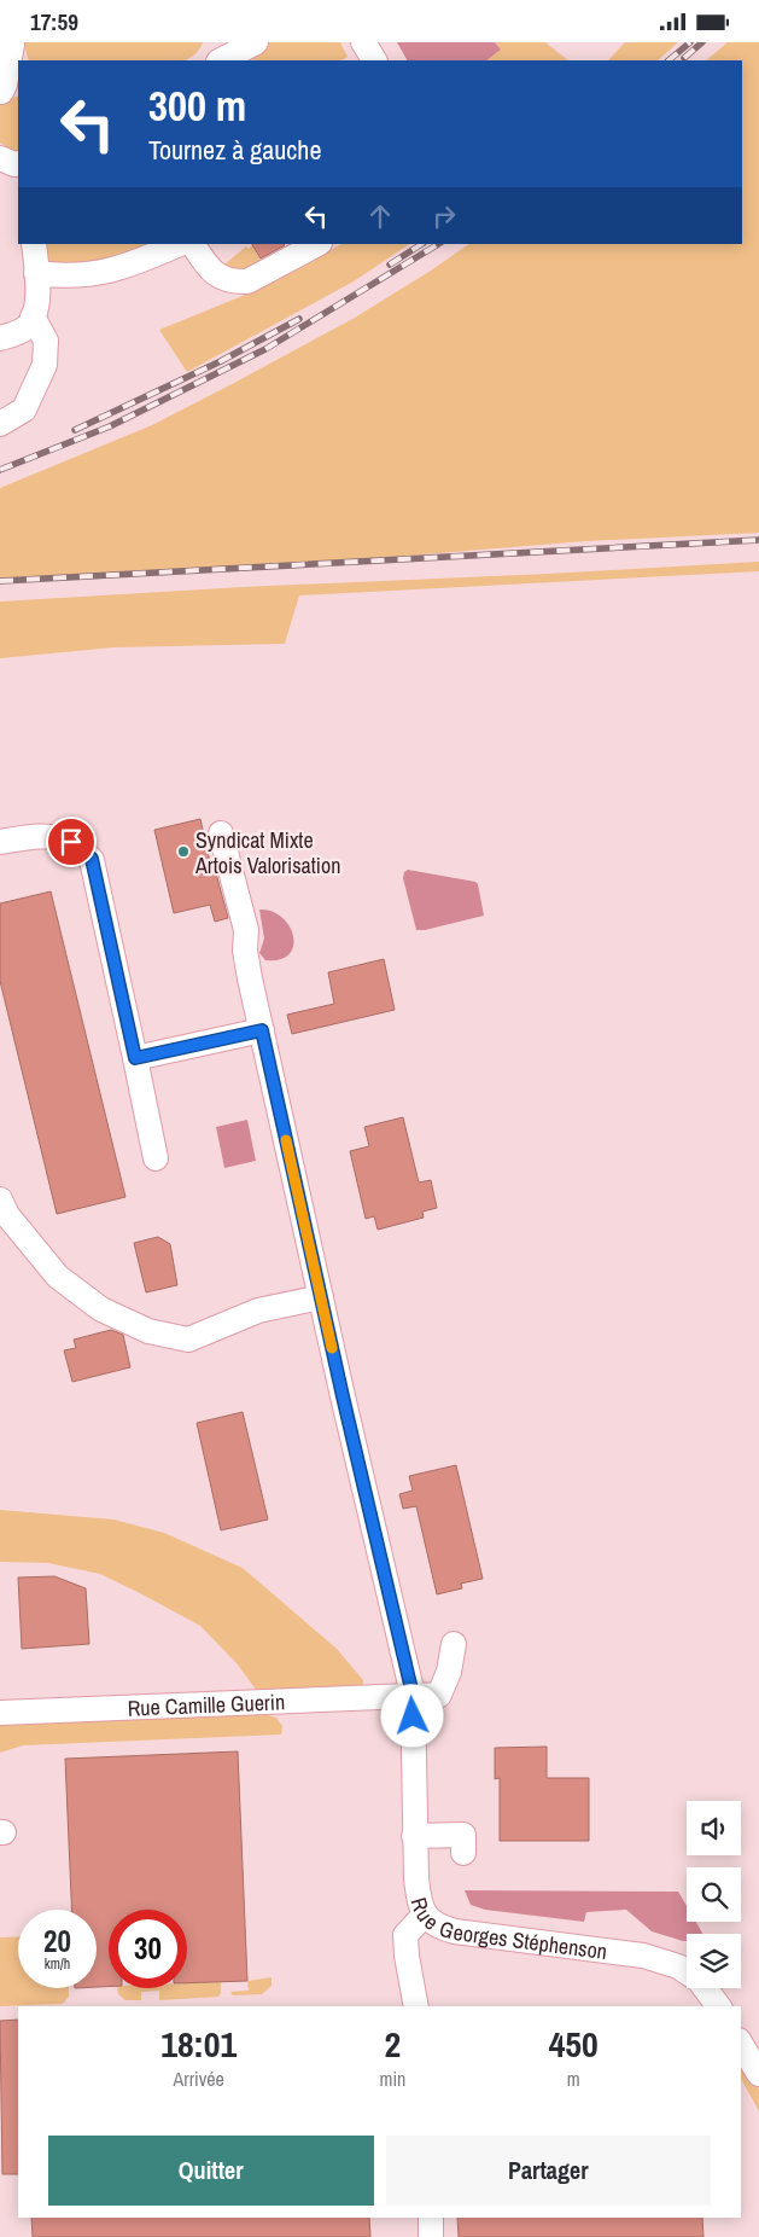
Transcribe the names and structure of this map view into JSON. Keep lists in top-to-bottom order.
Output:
{
  "streets": {
    "street": ["Rue Camille Guerin", "Rue Georges Stéphenson"]
  },
  "crossings": [
    ["Rue Camille Guerin", "Rue Georges Stéphenson"]
  ],
  "places": ["Syndicat Mixte Artois Valorisation"],
  "page": {
    "status": "17:59",
    "turn": ["300 m", "Tournez à gauche"],
    "speed": "20 km/h",
    "limit": "30",
    "eta": [
      "18:01",
      "Arrivée",
      "2",
      "min",
      "450",
      "m"
    ],
    "buttons": ["Quitter", "Partager"]
  }
}
